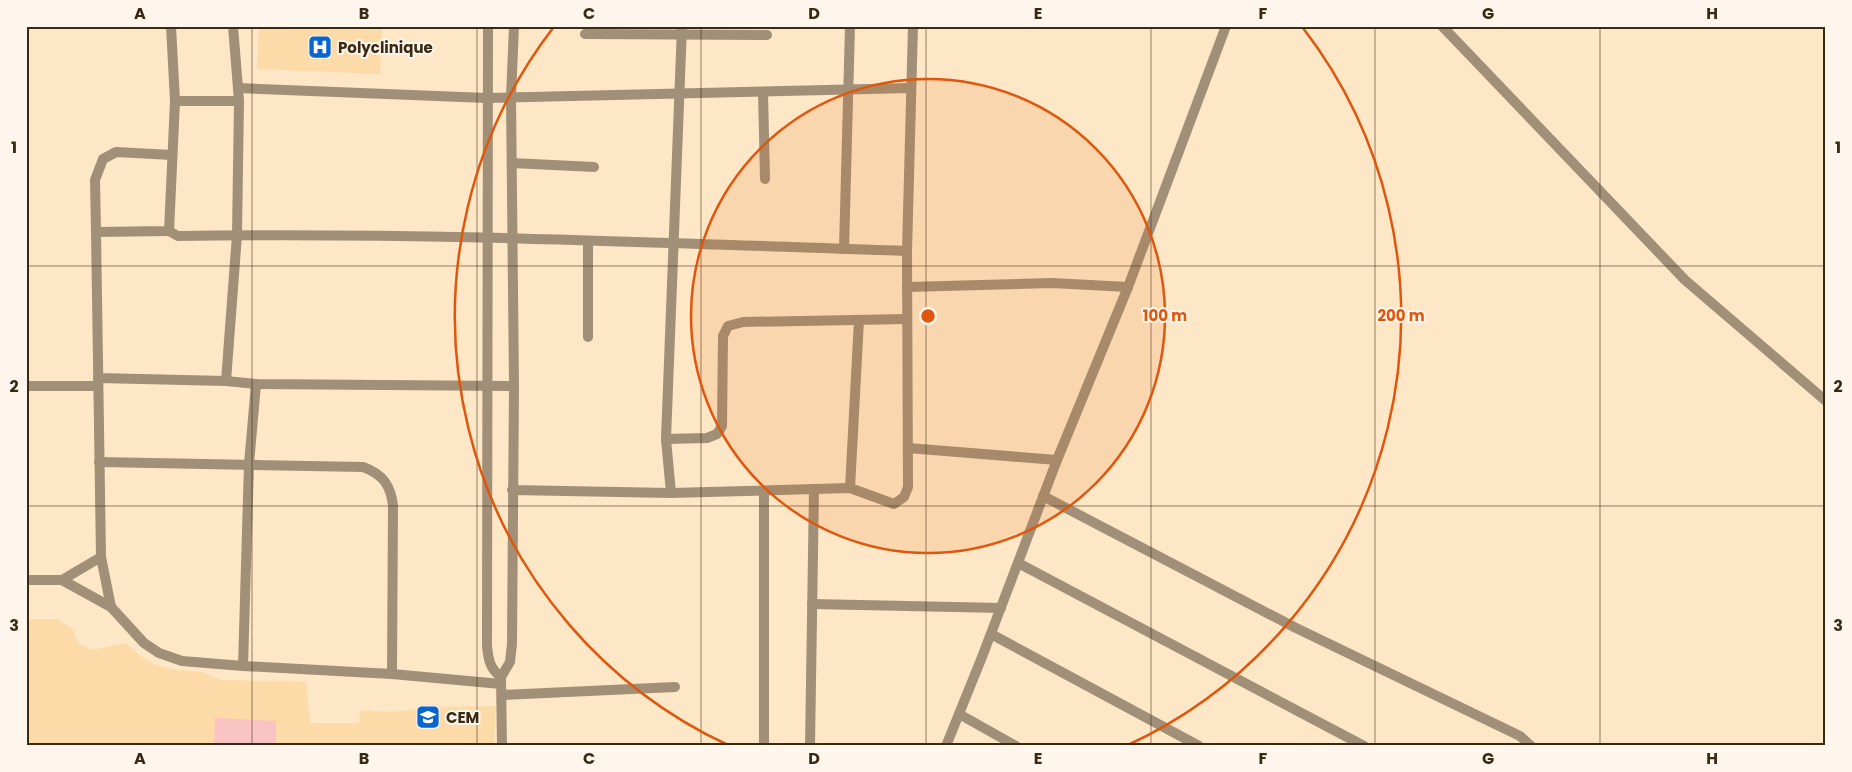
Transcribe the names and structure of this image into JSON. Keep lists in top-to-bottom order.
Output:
{
  "places": {
    "hospital": ["Polyclinique"],
    "school or university": ["CEM"]
  },
  "grid": {
    "columns": [
      "A",
      "B",
      "C",
      "D",
      "E",
      "F",
      "G",
      "H"
    ],
    "rows": ["1", "2", "3"]
  },
  "rings": ["100 m", "200 m"]
}
